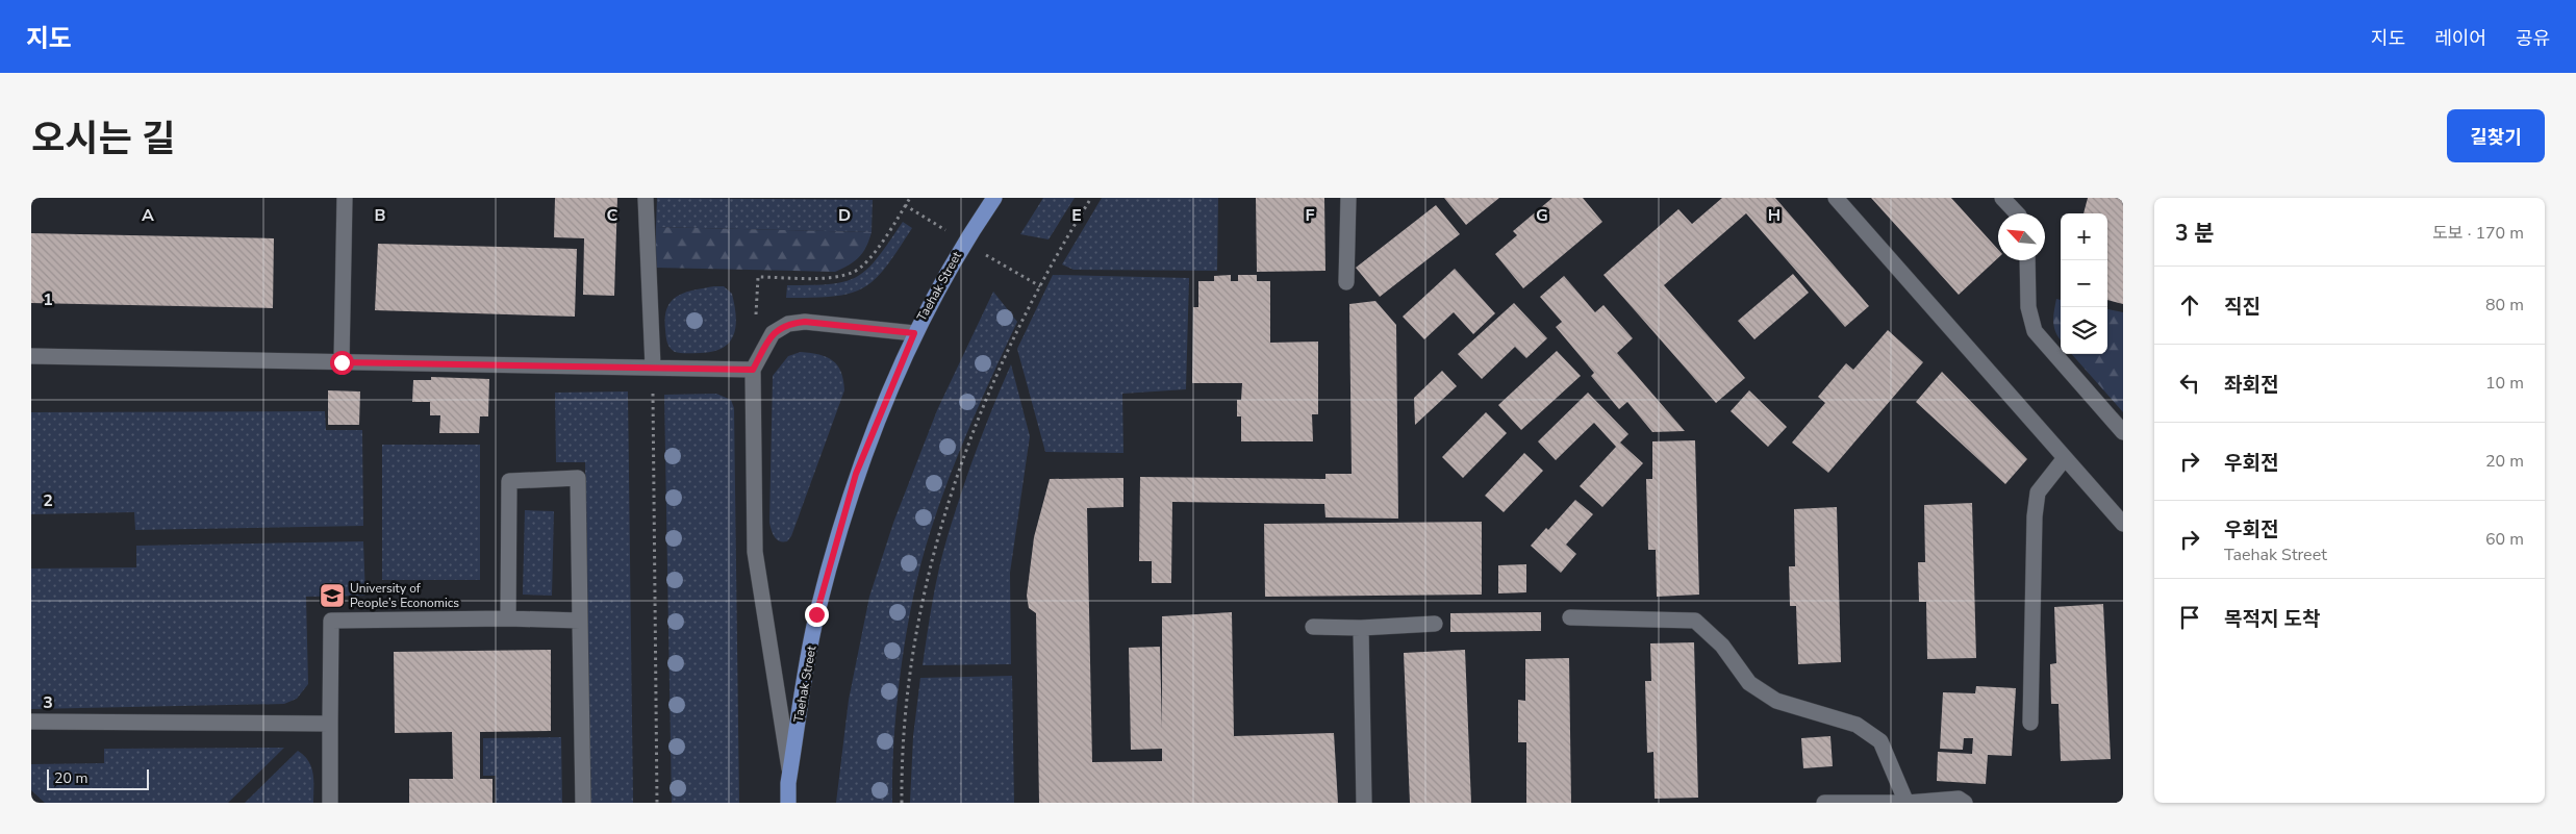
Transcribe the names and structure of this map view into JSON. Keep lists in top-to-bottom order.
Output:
{
  "streets": {
    "main road": ["Taehak Street"]
  },
  "places": {
    "school or university": ["University of People’s Economics"]
  },
  "scale_bar": "20 m",
  "north": "top left",
  "page": {
    "header": "지도",
    "nav": ["지도", "레이어", "공유"],
    "title": "오시는 길",
    "buttons": "길찾기",
    "heading": ["3 분", "도보 · 170 m"],
    "map_buttons": ["+", "−"],
    "list": [
      ["직진", "80 m"],
      ["좌회전", "10 m"],
      ["우회전", "20 m"],
      ["우회전", "Taehak Street", "60 m"],
      "목적지 도착"
    ],
    "scale": "20 m"
  },
  "grid": {
    "columns": [
      "A",
      "B",
      "C",
      "D",
      "E",
      "F",
      "G",
      "H"
    ],
    "rows": ["1", "2", "3"]
  }
}
